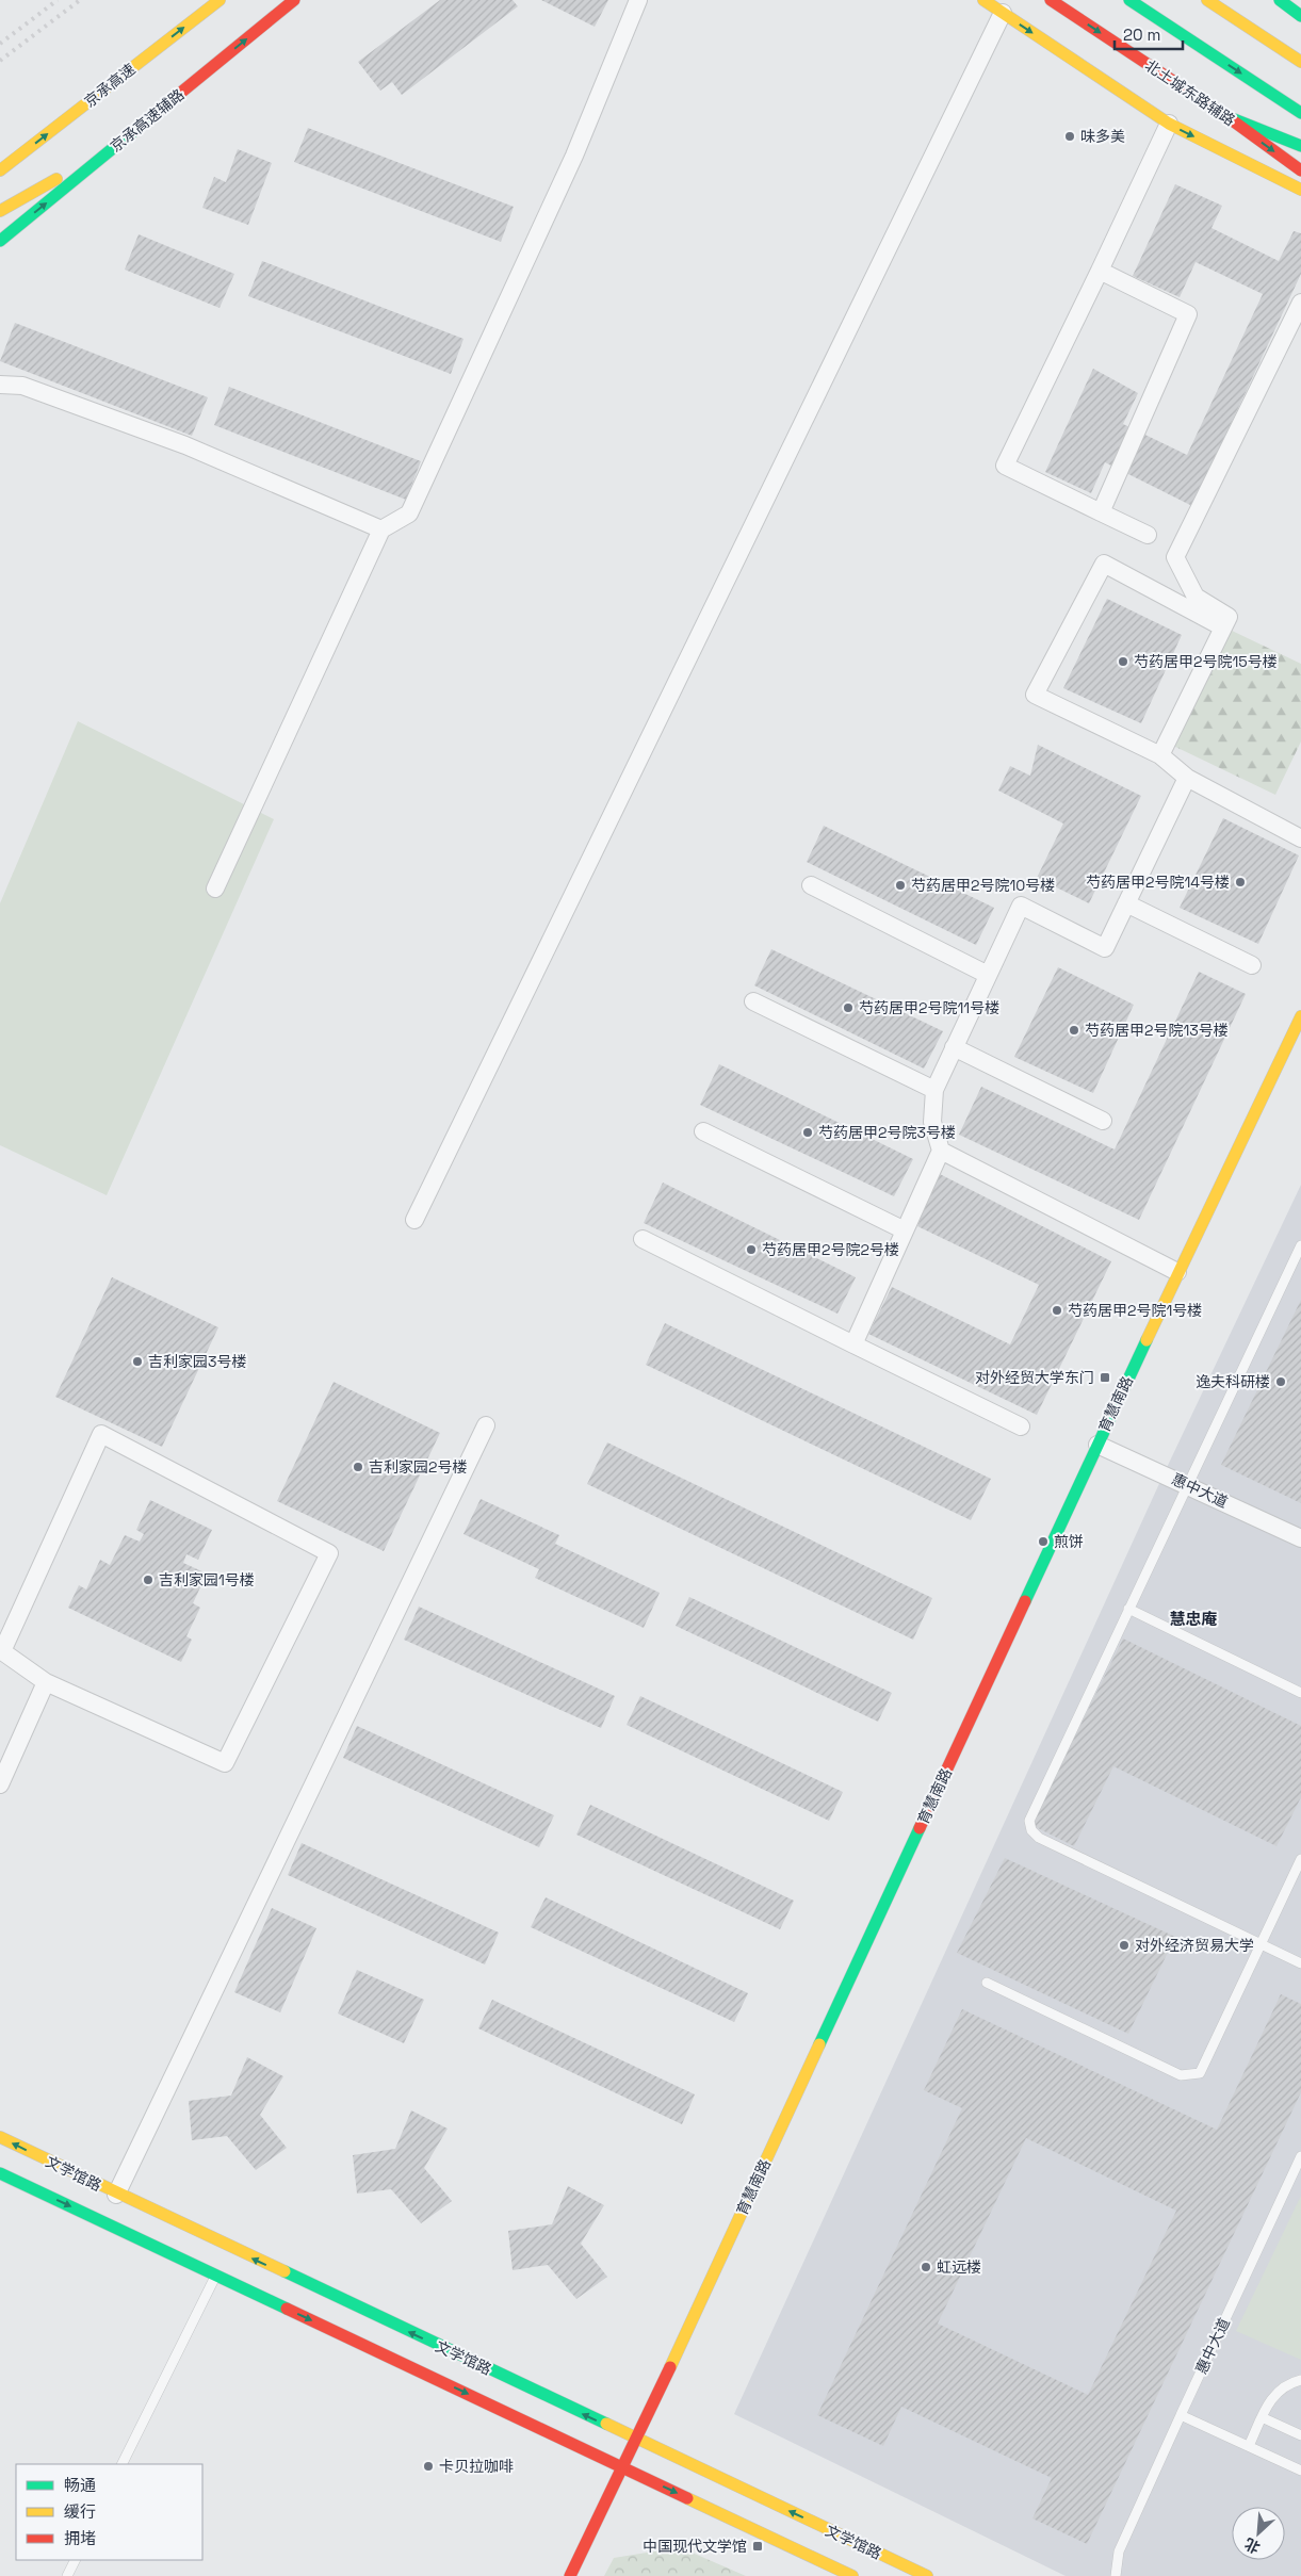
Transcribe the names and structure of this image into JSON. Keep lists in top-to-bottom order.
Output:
{
  "streets": {
    "main road": [
      "京承高速",
      "北土城东路辅路",
      "京承高速辅路",
      "育慧南路",
      "文学馆路"
    ],
    "street": ["惠中大道"]
  },
  "crossings": [
    ["育慧南路", "惠中大道"],
    ["育慧南路", "文学馆路"]
  ],
  "districts": ["慧忠庵"],
  "places": {
    "other": [
      "味多美",
      "芍药居甲2号院15号楼",
      "芍药居甲2号院14号楼",
      "芍药居甲2号院10号楼",
      "芍药居甲2号院11号楼",
      "芍药居甲2号院13号楼",
      "芍药居甲2号院3号楼",
      "芍药居甲2号院2号楼",
      "芍药居甲2号院1号楼",
      "吉利家园3号楼",
      "逸夫科研楼",
      "吉利家园2号楼",
      "煎饼",
      "吉利家园1号楼",
      "对外经济贸易大学",
      "虹远楼",
      "卡贝拉咖啡"
    ],
    "transit": ["对外经贸大学东门", "中国现代文学馆"]
  },
  "legend": ["畅通", "缓行", "拥堵"],
  "scale_bar": "20 m",
  "north": "bottom left"
}
